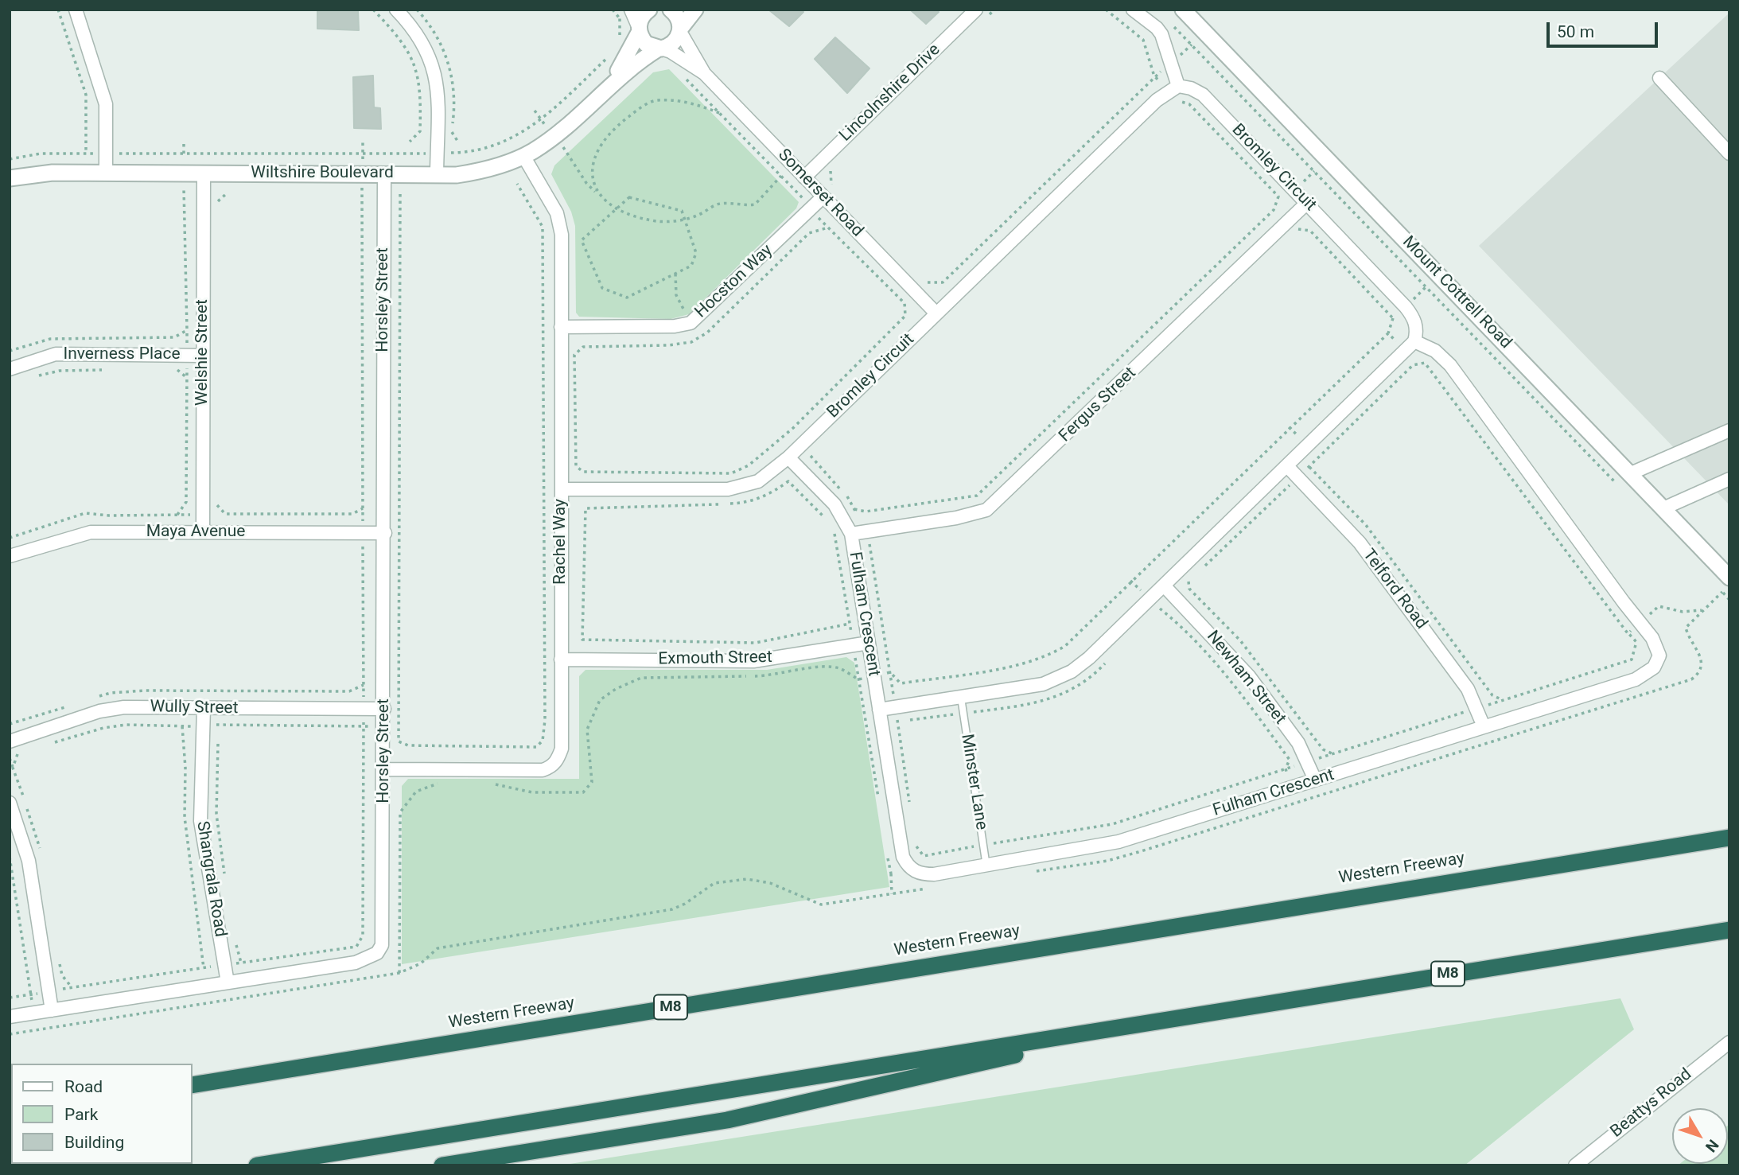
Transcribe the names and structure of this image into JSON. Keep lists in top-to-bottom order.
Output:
{
  "streets": {
    "highway": ["Western Freeway", "M8"],
    "street": [
      "Lincolnshire Drive",
      "Bromley Circuit",
      "Wiltshire Boulevard",
      "Somerset Road",
      "Hocston Way",
      "Mount Cottrell Road",
      "Horsley Street",
      "Welshie Street",
      "Inverness Place",
      "Fergus Street",
      "Maya Avenue",
      "Rachel Way",
      "Telford Road",
      "Fulham Crescent",
      "Exmouth Street",
      "Newham Street",
      "Wully Street",
      "Shangrala Road",
      "Beattys Road"
    ],
    "lane": ["Minster Lane"]
  },
  "crossings": [
    ["Lincolnshire Drive", "Somerset Road"],
    ["Bromley Circuit", "Somerset Road"],
    ["Bromley Circuit", "Fergus Street"],
    ["Bromley Circuit", "Rachel Way"],
    ["Bromley Circuit", "Fulham Crescent"],
    ["Wiltshire Boulevard", "Somerset Road"],
    ["Wiltshire Boulevard", "Horsley Street"],
    ["Wiltshire Boulevard", "Welshie Street"],
    ["Wiltshire Boulevard", "Rachel Way"],
    ["Somerset Road", "Hocston Way"],
    ["Hocston Way", "Rachel Way"],
    ["Horsley Street", "Maya Avenue"],
    ["Horsley Street", "Rachel Way"],
    ["Horsley Street", "Wully Street"],
    ["Horsley Street", "Shangrala Road"],
    ["Welshie Street", "Inverness Place"],
    ["Welshie Street", "Maya Avenue"],
    ["Fergus Street", "Fulham Crescent"],
    ["Rachel Way", "Exmouth Street"],
    ["Telford Road", "Fulham Crescent"],
    ["Fulham Crescent", "Exmouth Street"],
    ["Fulham Crescent", "Newham Street"],
    ["Fulham Crescent", "Minster Lane"],
    ["Wully Street", "Shangrala Road"]
  ],
  "legend": ["Road", "Park", "Building"],
  "scale_bar": "50 m",
  "north": "bottom right"
}
